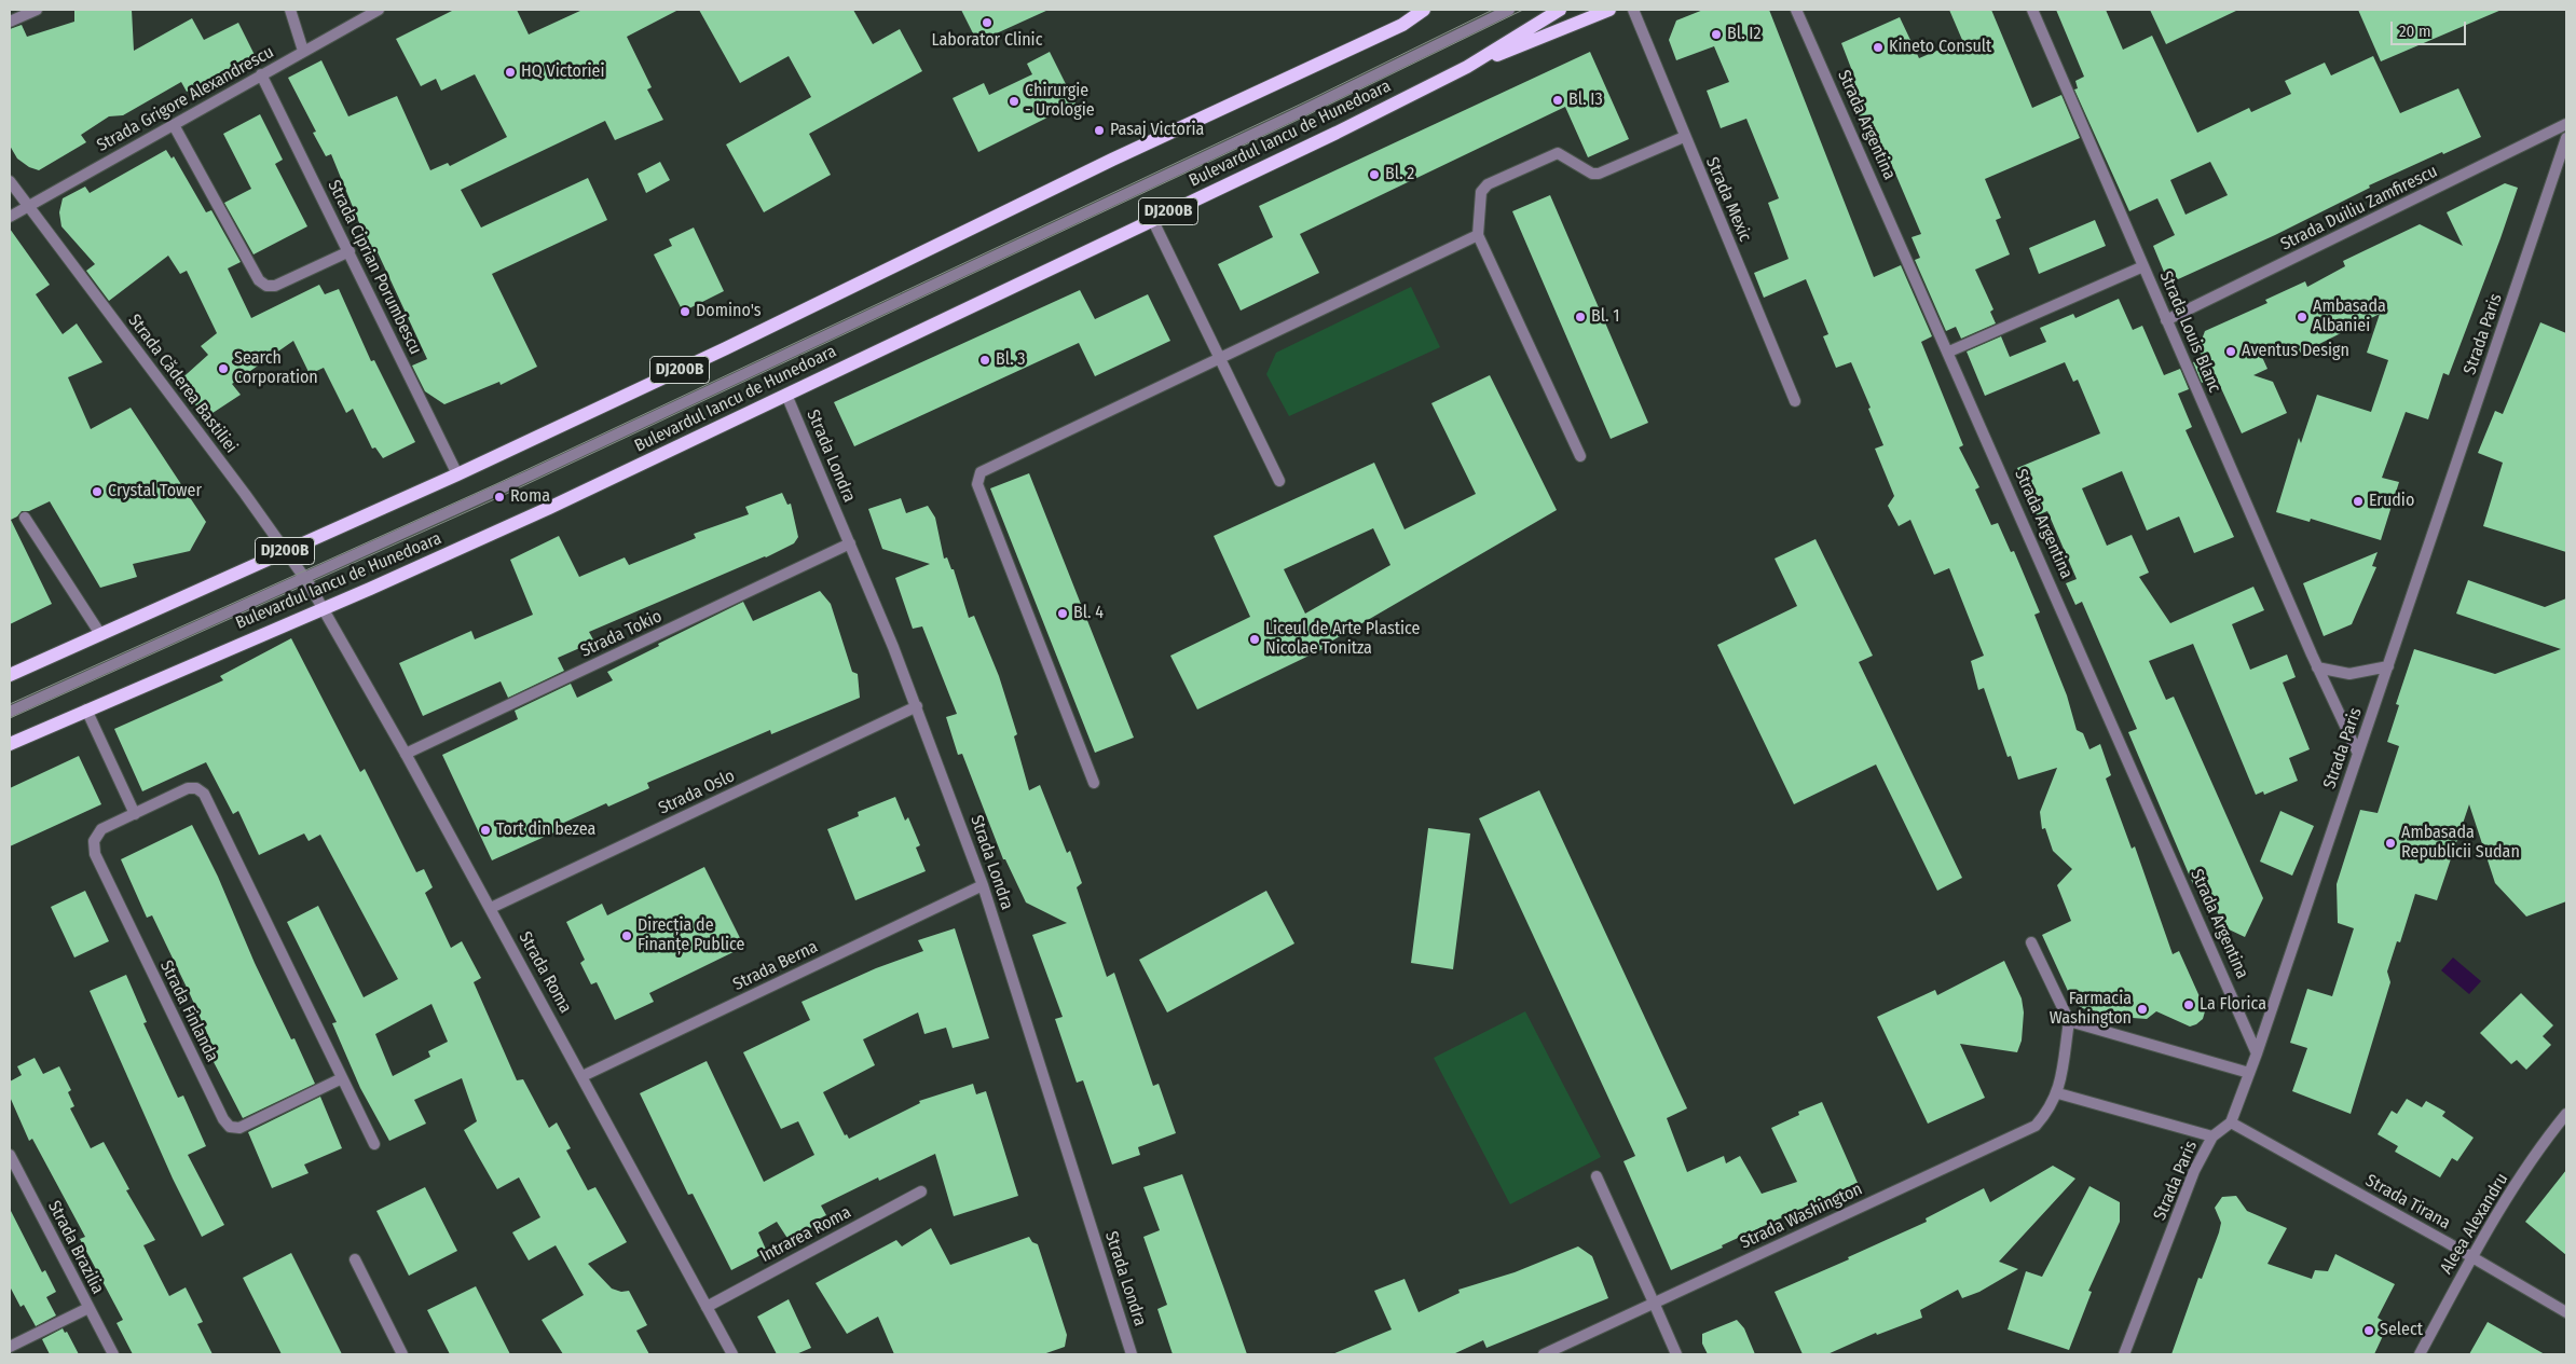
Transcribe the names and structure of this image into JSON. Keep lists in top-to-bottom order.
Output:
{
  "streets": {
    "main road": ["Bulevardul Iancu de Hunedoara", "DJ200B"],
    "street": [
      "Strada Grigore Alexandrescu",
      "Strada Argentina",
      "Strada Mexic",
      "Strada Duiliu Zamfirescu",
      "Strada Ciprian Porumbescu",
      "Strada Louis Blanc",
      "Strada Paris",
      "Strada Căderea Bastiliei",
      "Strada Londra",
      "Strada Tokio",
      "Strada Oslo",
      "Strada Berna",
      "Strada Roma",
      "Strada Finlanda",
      "Strada Tirana",
      "Strada Washington",
      "Aleea Alexandru",
      "Intrarea Roma",
      "Strada Brazilia"
    ]
  },
  "crossings": [
    ["Strada Grigore Alexandrescu", "Strada Ciprian Porumbescu"],
    ["Strada Grigore Alexandrescu", "Strada Căderea Bastiliei"],
    ["Strada Argentina", "Strada Paris"],
    ["Bulevardul Iancu de Hunedoara", "Strada Căderea Bastiliei"],
    ["Bulevardul Iancu de Hunedoara", "Strada Londra"],
    ["Bulevardul Iancu de Hunedoara", "Strada Roma"],
    ["Strada Duiliu Zamfirescu", "Strada Louis Blanc"],
    ["DJ200B", "Strada Ciprian Porumbescu"],
    ["DJ200B", "Strada Căderea Bastiliei"],
    ["Strada Louis Blanc", "Strada Paris"],
    ["Strada Paris", "Strada Tirana"],
    ["Strada Căderea Bastiliei", "Strada Roma"],
    ["Strada Londra", "Strada Tokio"],
    ["Strada Londra", "Strada Oslo"],
    ["Strada Londra", "Strada Berna"],
    ["Strada Tokio", "Strada Roma"],
    ["Strada Oslo", "Strada Roma"],
    ["Strada Berna", "Strada Roma"],
    ["Strada Roma", "Intrarea Roma"],
    ["Strada Tirana", "Aleea Alexandru"]
  ],
  "places": [
    "Laborator Clinic",
    "Bl. I2",
    "Kineto Consult",
    "HQ Victoriei",
    "Bl. I3",
    "Chirurgie - Urologie",
    "Pasaj Victoria",
    "Bl. 2",
    "Domino's",
    "Bl. 1",
    "Ambasada Albaniei",
    "Aventus Design",
    "Bl. 3",
    "Search Corporation",
    "Crystal Tower",
    "Roma",
    "Erudio",
    "Bl. 4",
    "Liceul de Arte Plastice Nicolae Tonitza",
    "Tort din bezea",
    "Ambasada Republicii Sudan",
    "Direcția de Finanțe Publice",
    "La Florica",
    "Farmacia Washington",
    "Select"
  ],
  "scale_bar": "20 m"
}
